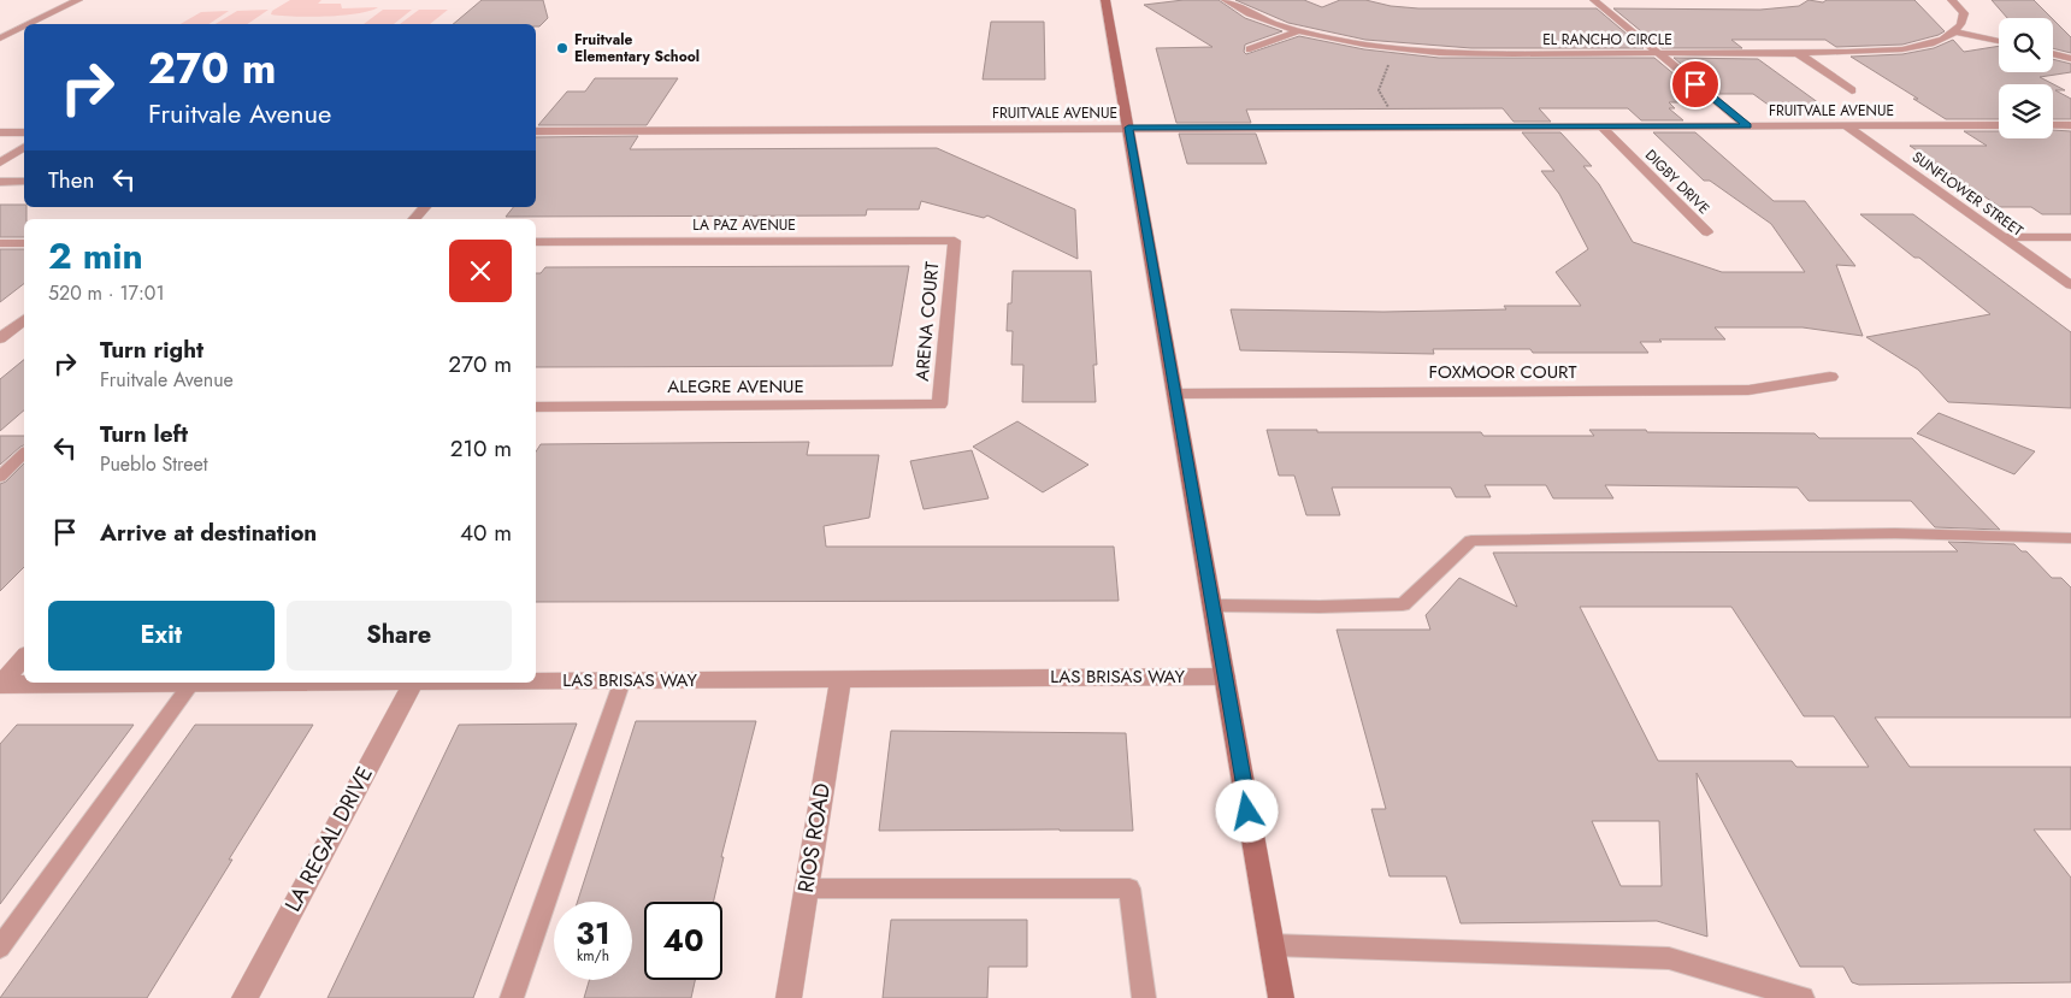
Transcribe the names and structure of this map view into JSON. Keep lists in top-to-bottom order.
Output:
{
  "streets": {
    "street": [
      "EL RANCHO CIRCLE",
      "FRUITVALE AVENUE",
      "DIGBY DRIVE",
      "SUNFLOWER STREET",
      "LA PAZ AVENUE",
      "ARENA COURT",
      "FOXMOOR COURT",
      "ALEGRE AVENUE",
      "LAS BRISAS WAY",
      "RIOS ROAD",
      "LA REGAL DRIVE"
    ]
  },
  "crossings": [
    ["FRUITVALE AVENUE", "DIGBY DRIVE"],
    ["FRUITVALE AVENUE", "SUNFLOWER STREET"],
    ["LA PAZ AVENUE", "ARENA COURT"],
    ["ARENA COURT", "ALEGRE AVENUE"],
    ["LAS BRISAS WAY", "RIOS ROAD"]
  ],
  "places": ["Fruitvale Elementary School"],
  "page": {
    "turn": ["270 m", "Fruitvale Avenue"],
    "then": "Then",
    "heading": ["2 min", "520 m · 17:01"],
    "list": [
      {
        "name": "Turn right",
        "note": "Fruitvale Avenue",
        "value": "270 m"
      },
      {
        "name": "Turn left",
        "note": "Pueblo Street",
        "value": "210 m"
      },
      {
        "name": "Arrive at destination",
        "value": "40 m"
      }
    ],
    "buttons": ["Exit", "Share"],
    "speed": "31 km/h",
    "limit": "40"
  }
}
